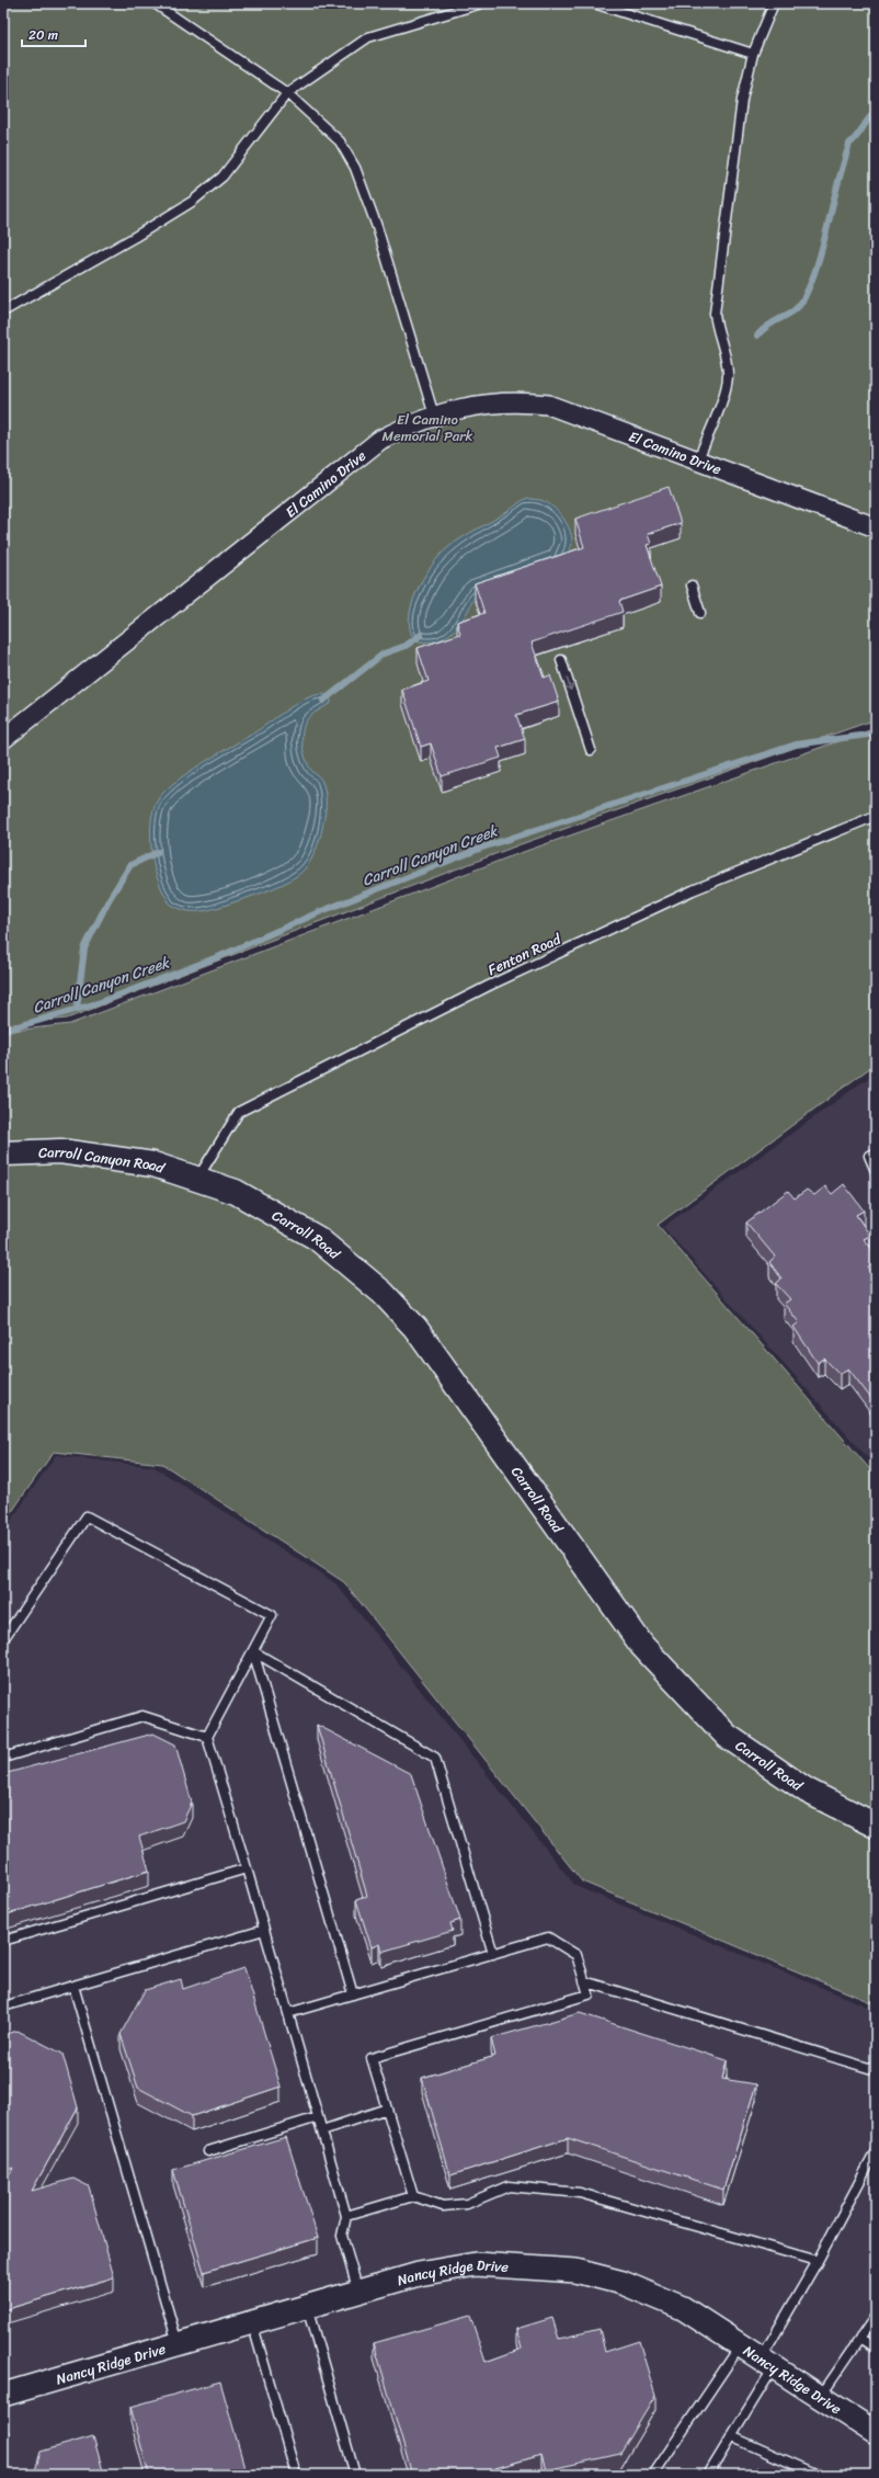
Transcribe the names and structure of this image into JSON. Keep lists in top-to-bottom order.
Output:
{
  "streets": {
    "main road": ["Carroll Canyon Road", "Carroll Road"],
    "street": ["El Camino Drive", "Nancy Ridge Drive"],
    "lane": ["Fenton Road"]
  },
  "crossings": [
    ["Fenton Road", "Carroll Canyon Road"],
    ["Fenton Road", "Carroll Road"],
    ["Carroll Canyon Road", "Carroll Road"]
  ],
  "water": ["Carroll Canyon Creek"],
  "parks": ["El Camino Memorial Park"],
  "scale_bar": "20 m"
}
